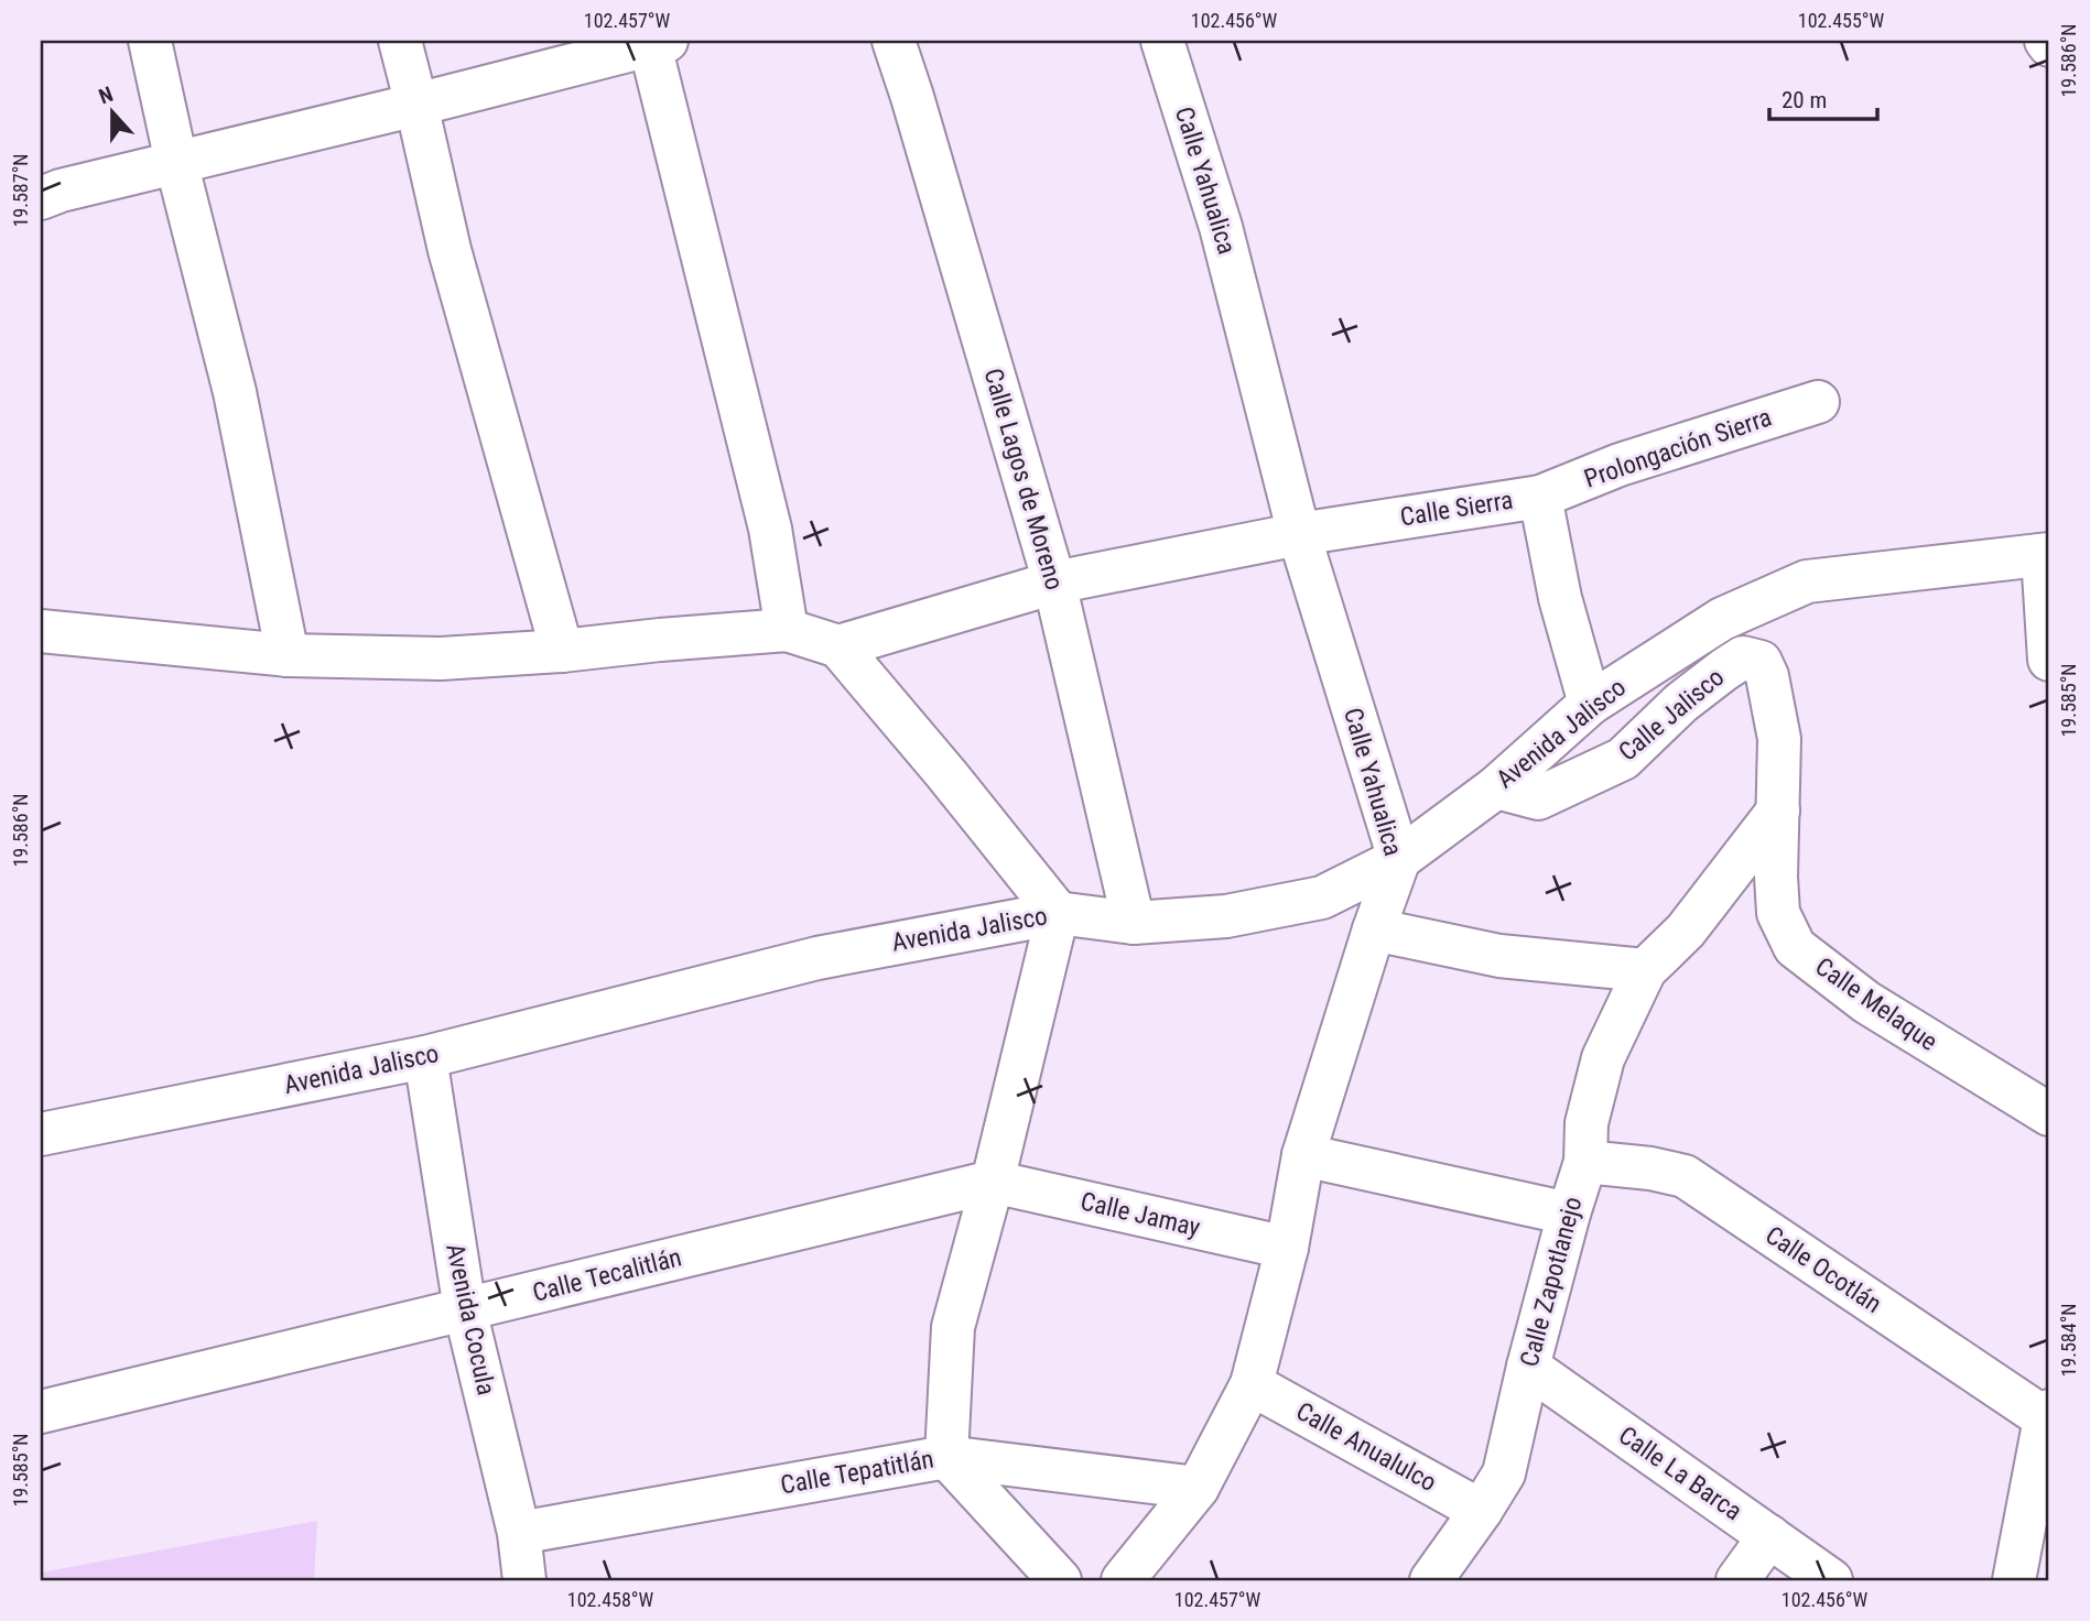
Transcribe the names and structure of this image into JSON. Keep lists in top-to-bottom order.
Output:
{
  "streets": {
    "street": [
      "Calle Yahualica",
      "Prolongación Sierra",
      "Calle Lagos de Moreno",
      "Calle Sierra",
      "Calle Jalisco",
      "Avenida Jalisco",
      "Calle Melaque",
      "Calle Jamay",
      "Calle Ocotlán",
      "Calle Tecalitlán",
      "Calle Zapotlanejo",
      "Avenida Cocula",
      "Calle Anualulco",
      "Calle Tepatitlán",
      "Calle La Barca"
    ]
  },
  "crossings": [
    ["Calle Yahualica", "Calle Sierra"],
    ["Calle Yahualica", "Avenida Jalisco"],
    ["Calle Yahualica", "Calle Jamay"],
    ["Calle Yahualica", "Calle Anualulco"],
    ["Calle Yahualica", "Calle Tepatitlán"],
    ["Prolongación Sierra", "Calle Sierra"],
    ["Calle Lagos de Moreno", "Calle Sierra"],
    ["Calle Lagos de Moreno", "Avenida Jalisco"],
    ["Calle Sierra", "Avenida Jalisco"],
    ["Calle Jalisco", "Avenida Jalisco"],
    ["Calle Jalisco", "Calle Melaque"],
    ["Avenida Jalisco", "Avenida Cocula"],
    ["Calle Melaque", "Calle Zapotlanejo"],
    ["Calle Jamay", "Calle Tecalitlán"],
    ["Calle Ocotlán", "Calle Zapotlanejo"],
    ["Calle Tecalitlán", "Avenida Cocula"],
    ["Calle Zapotlanejo", "Calle Anualulco"],
    ["Calle Zapotlanejo", "Calle La Barca"],
    ["Avenida Cocula", "Calle Tepatitlán"]
  ],
  "scale_bar": "20 m",
  "north": "top",
  "coordinates": [
    "102.457°W",
    "102.456°W",
    "102.455°W",
    "19.586°N",
    "19.587°N",
    "19.585°N",
    "19.584°N",
    "102.458°W"
  ]
}
